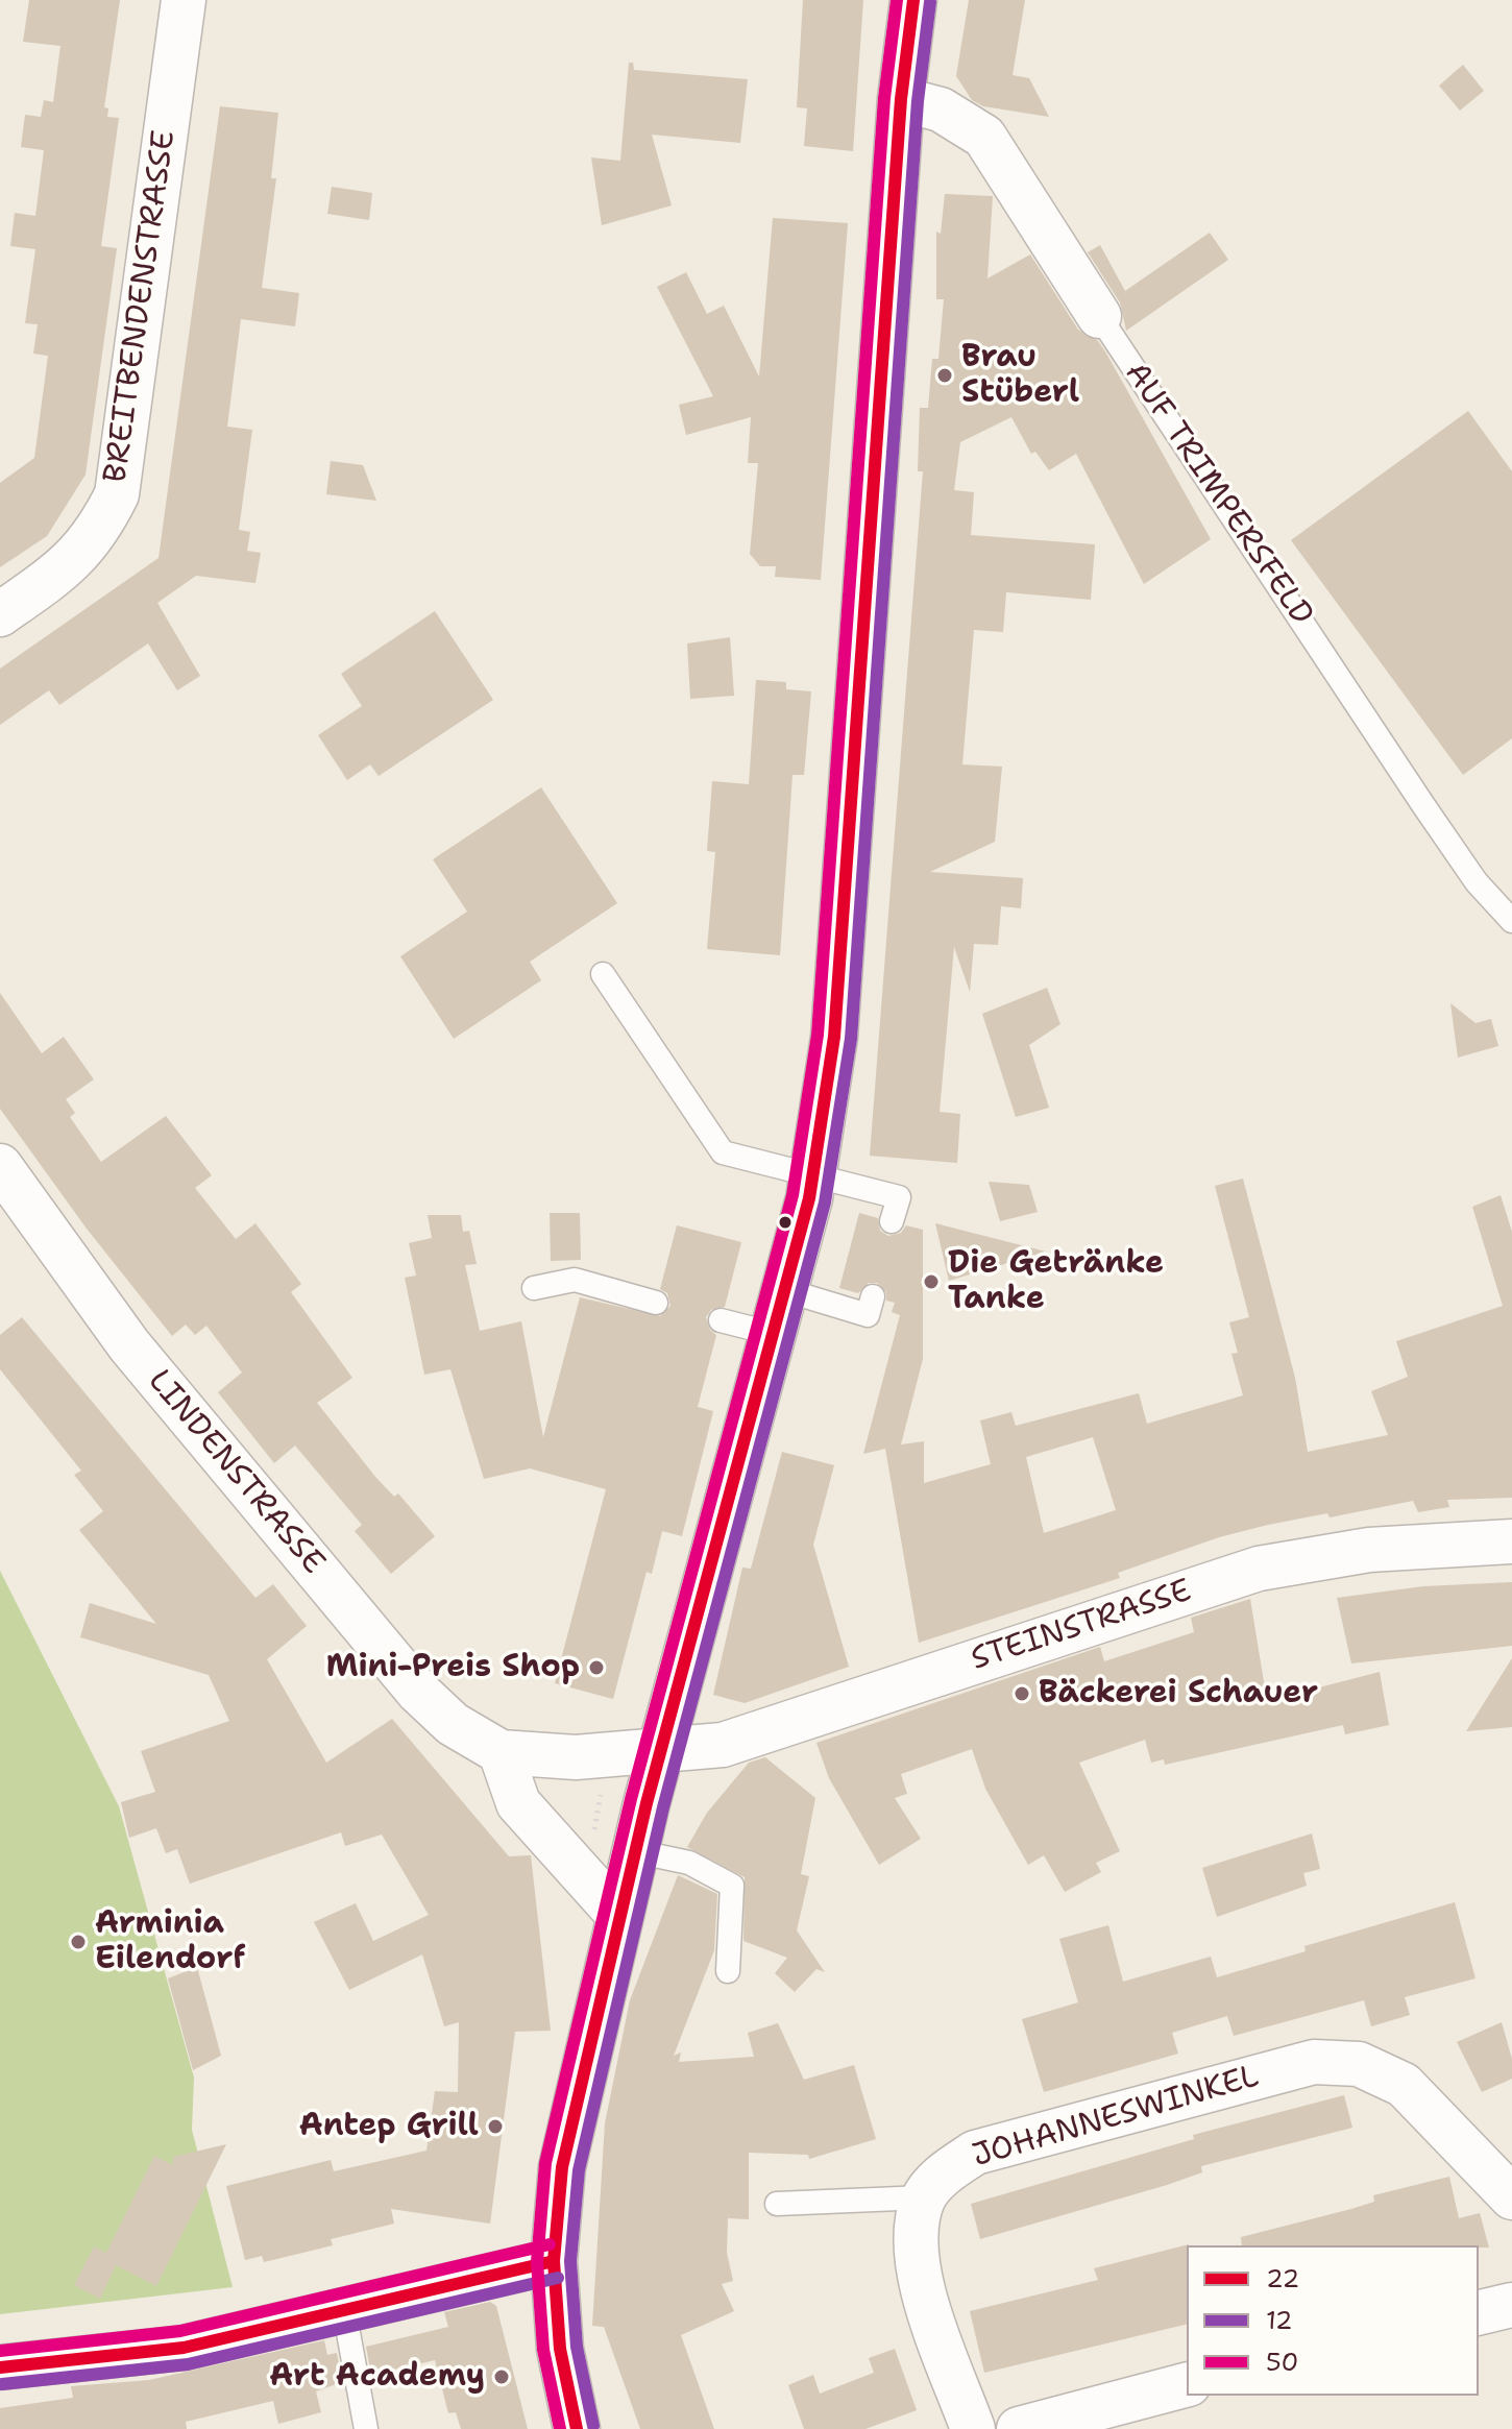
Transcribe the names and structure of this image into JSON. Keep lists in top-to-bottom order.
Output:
{
  "streets": {
    "street": [
      "BREITBENDENSTRASSE",
      "AUF TRIMPERSFELD",
      "LINDENSTRASSE",
      "STEINSTRASSE",
      "JOHANNESWINKEL"
    ]
  },
  "crossings": [
    ["LINDENSTRASSE", "STEINSTRASSE"]
  ],
  "places": [
    "Brau Stüberl",
    "Die Getränke Tanke",
    "Mini-Preis Shop",
    "Bäckerei Schauer",
    "Arminia Eilendorf",
    "Antep Grill",
    "Art Academy"
  ],
  "lines": ["transit line 22", "transit line 50", "transit line 12"],
  "legend": ["22", "12", "50"]
}
